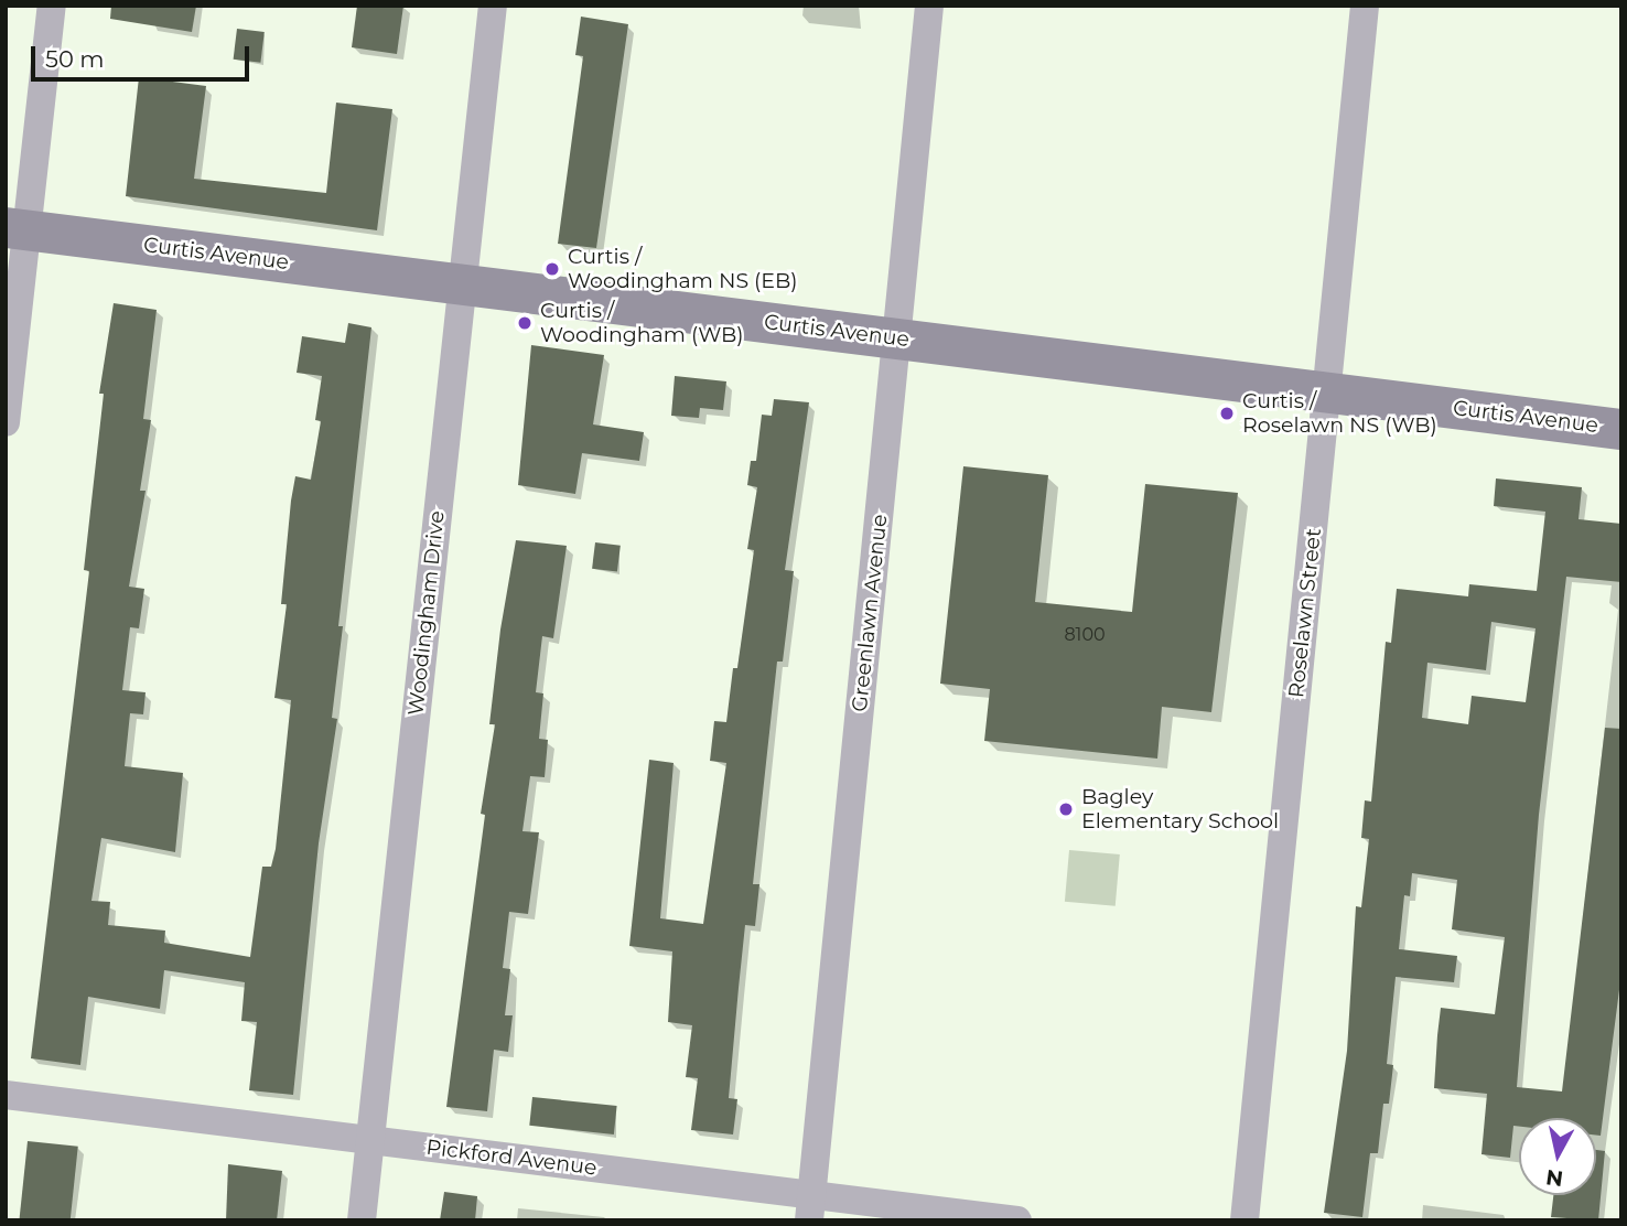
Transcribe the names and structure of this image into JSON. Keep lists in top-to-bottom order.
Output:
{
  "streets": {
    "street": [
      "Curtis Avenue",
      "Woodingham Drive",
      "Greenlawn Avenue",
      "Roselawn Street",
      "Pickford Avenue"
    ]
  },
  "crossings": [
    ["Curtis Avenue", "Woodingham Drive"],
    ["Curtis Avenue", "Greenlawn Avenue"],
    ["Curtis Avenue", "Roselawn Street"],
    ["Woodingham Drive", "Pickford Avenue"],
    ["Greenlawn Avenue", "Pickford Avenue"]
  ],
  "places": [
    "Curtis / Woodingham NS (EB)",
    "Curtis / Woodingham (WB)",
    "Curtis / Roselawn NS (WB)",
    "Bagley Elementary School"
  ],
  "house_numbers": ["8100"],
  "scale_bar": "50 m",
  "north": "bottom"
}
